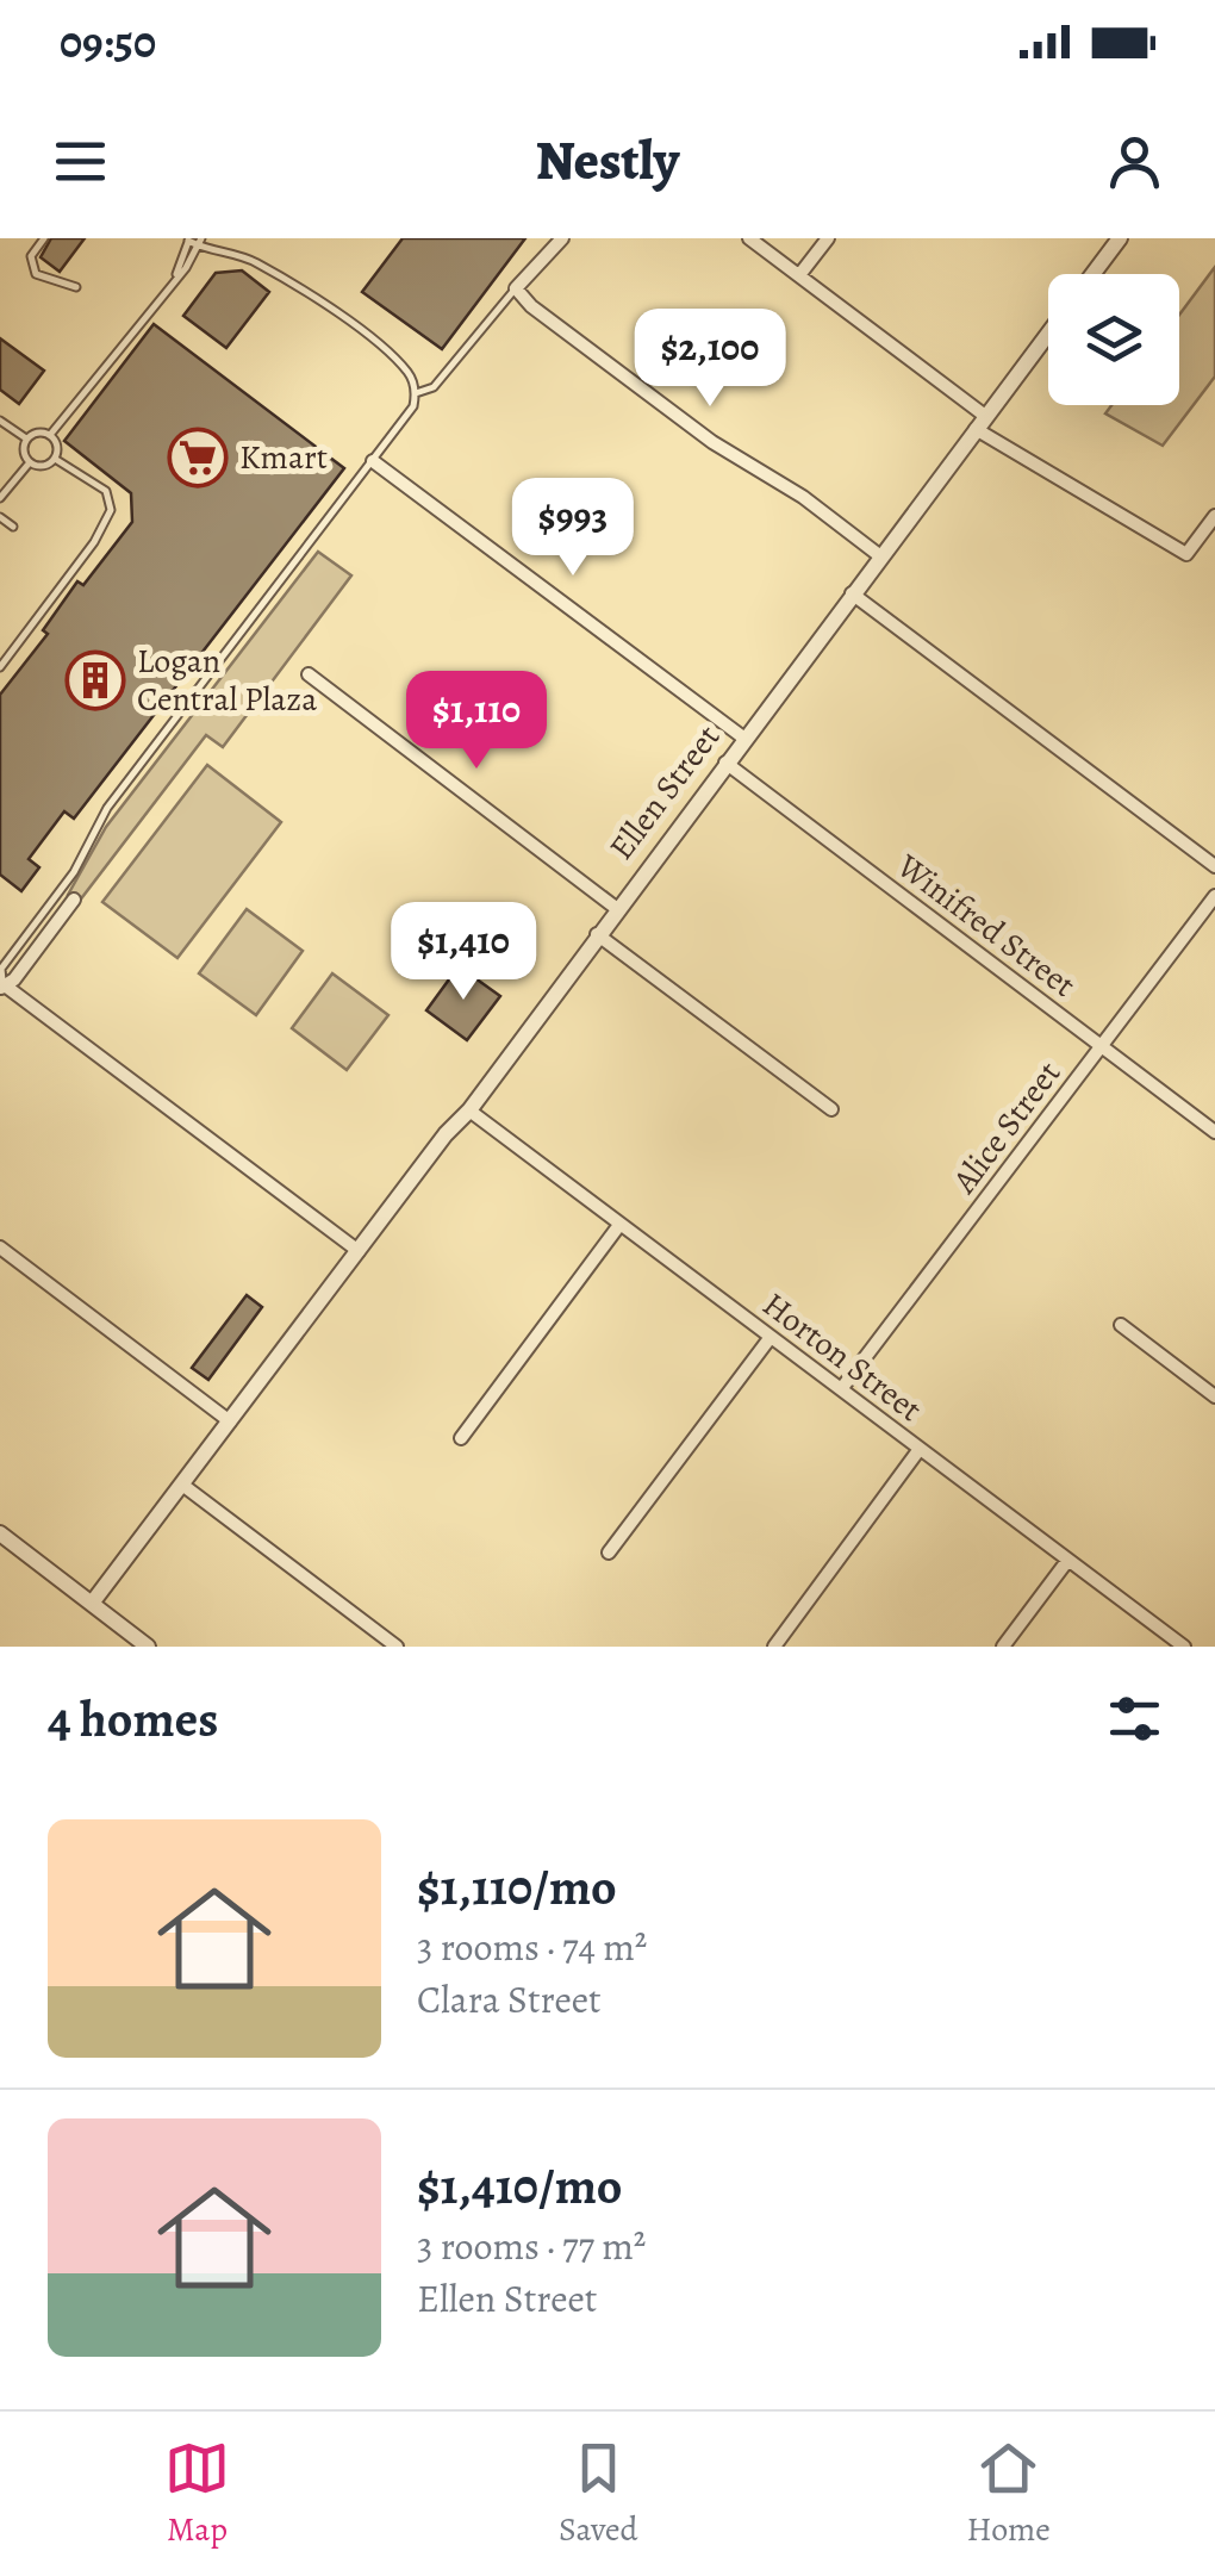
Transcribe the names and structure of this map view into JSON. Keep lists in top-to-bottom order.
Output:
{
  "streets": {
    "street": [
      "Ellen Street",
      "Winifred Street",
      "Alice Street",
      "Horton Street"
    ]
  },
  "crossings": [
    ["Ellen Street", "Winifred Street"],
    ["Ellen Street", "Horton Street"],
    ["Winifred Street", "Alice Street"],
    ["Alice Street", "Horton Street"]
  ],
  "places": {
    "supermarket": ["Kmart"],
    "building": ["Logan Central Plaza"]
  },
  "page": {
    "status": "09:50",
    "header": "Nestly",
    "price": [
      "$2,100",
      "$993",
      "$1,110",
      "$1,410"
    ],
    "heading": "4 homes",
    "list": [
      {
        "name": "$1,110/mo",
        "note": "3 rooms · 74 m² · Clara Street"
      },
      {
        "name": "$1,410/mo",
        "note": "3 rooms · 77 m² · Ellen Street"
      }
    ],
    "tabs": ["Map", "Saved", "Home"]
  }
}
